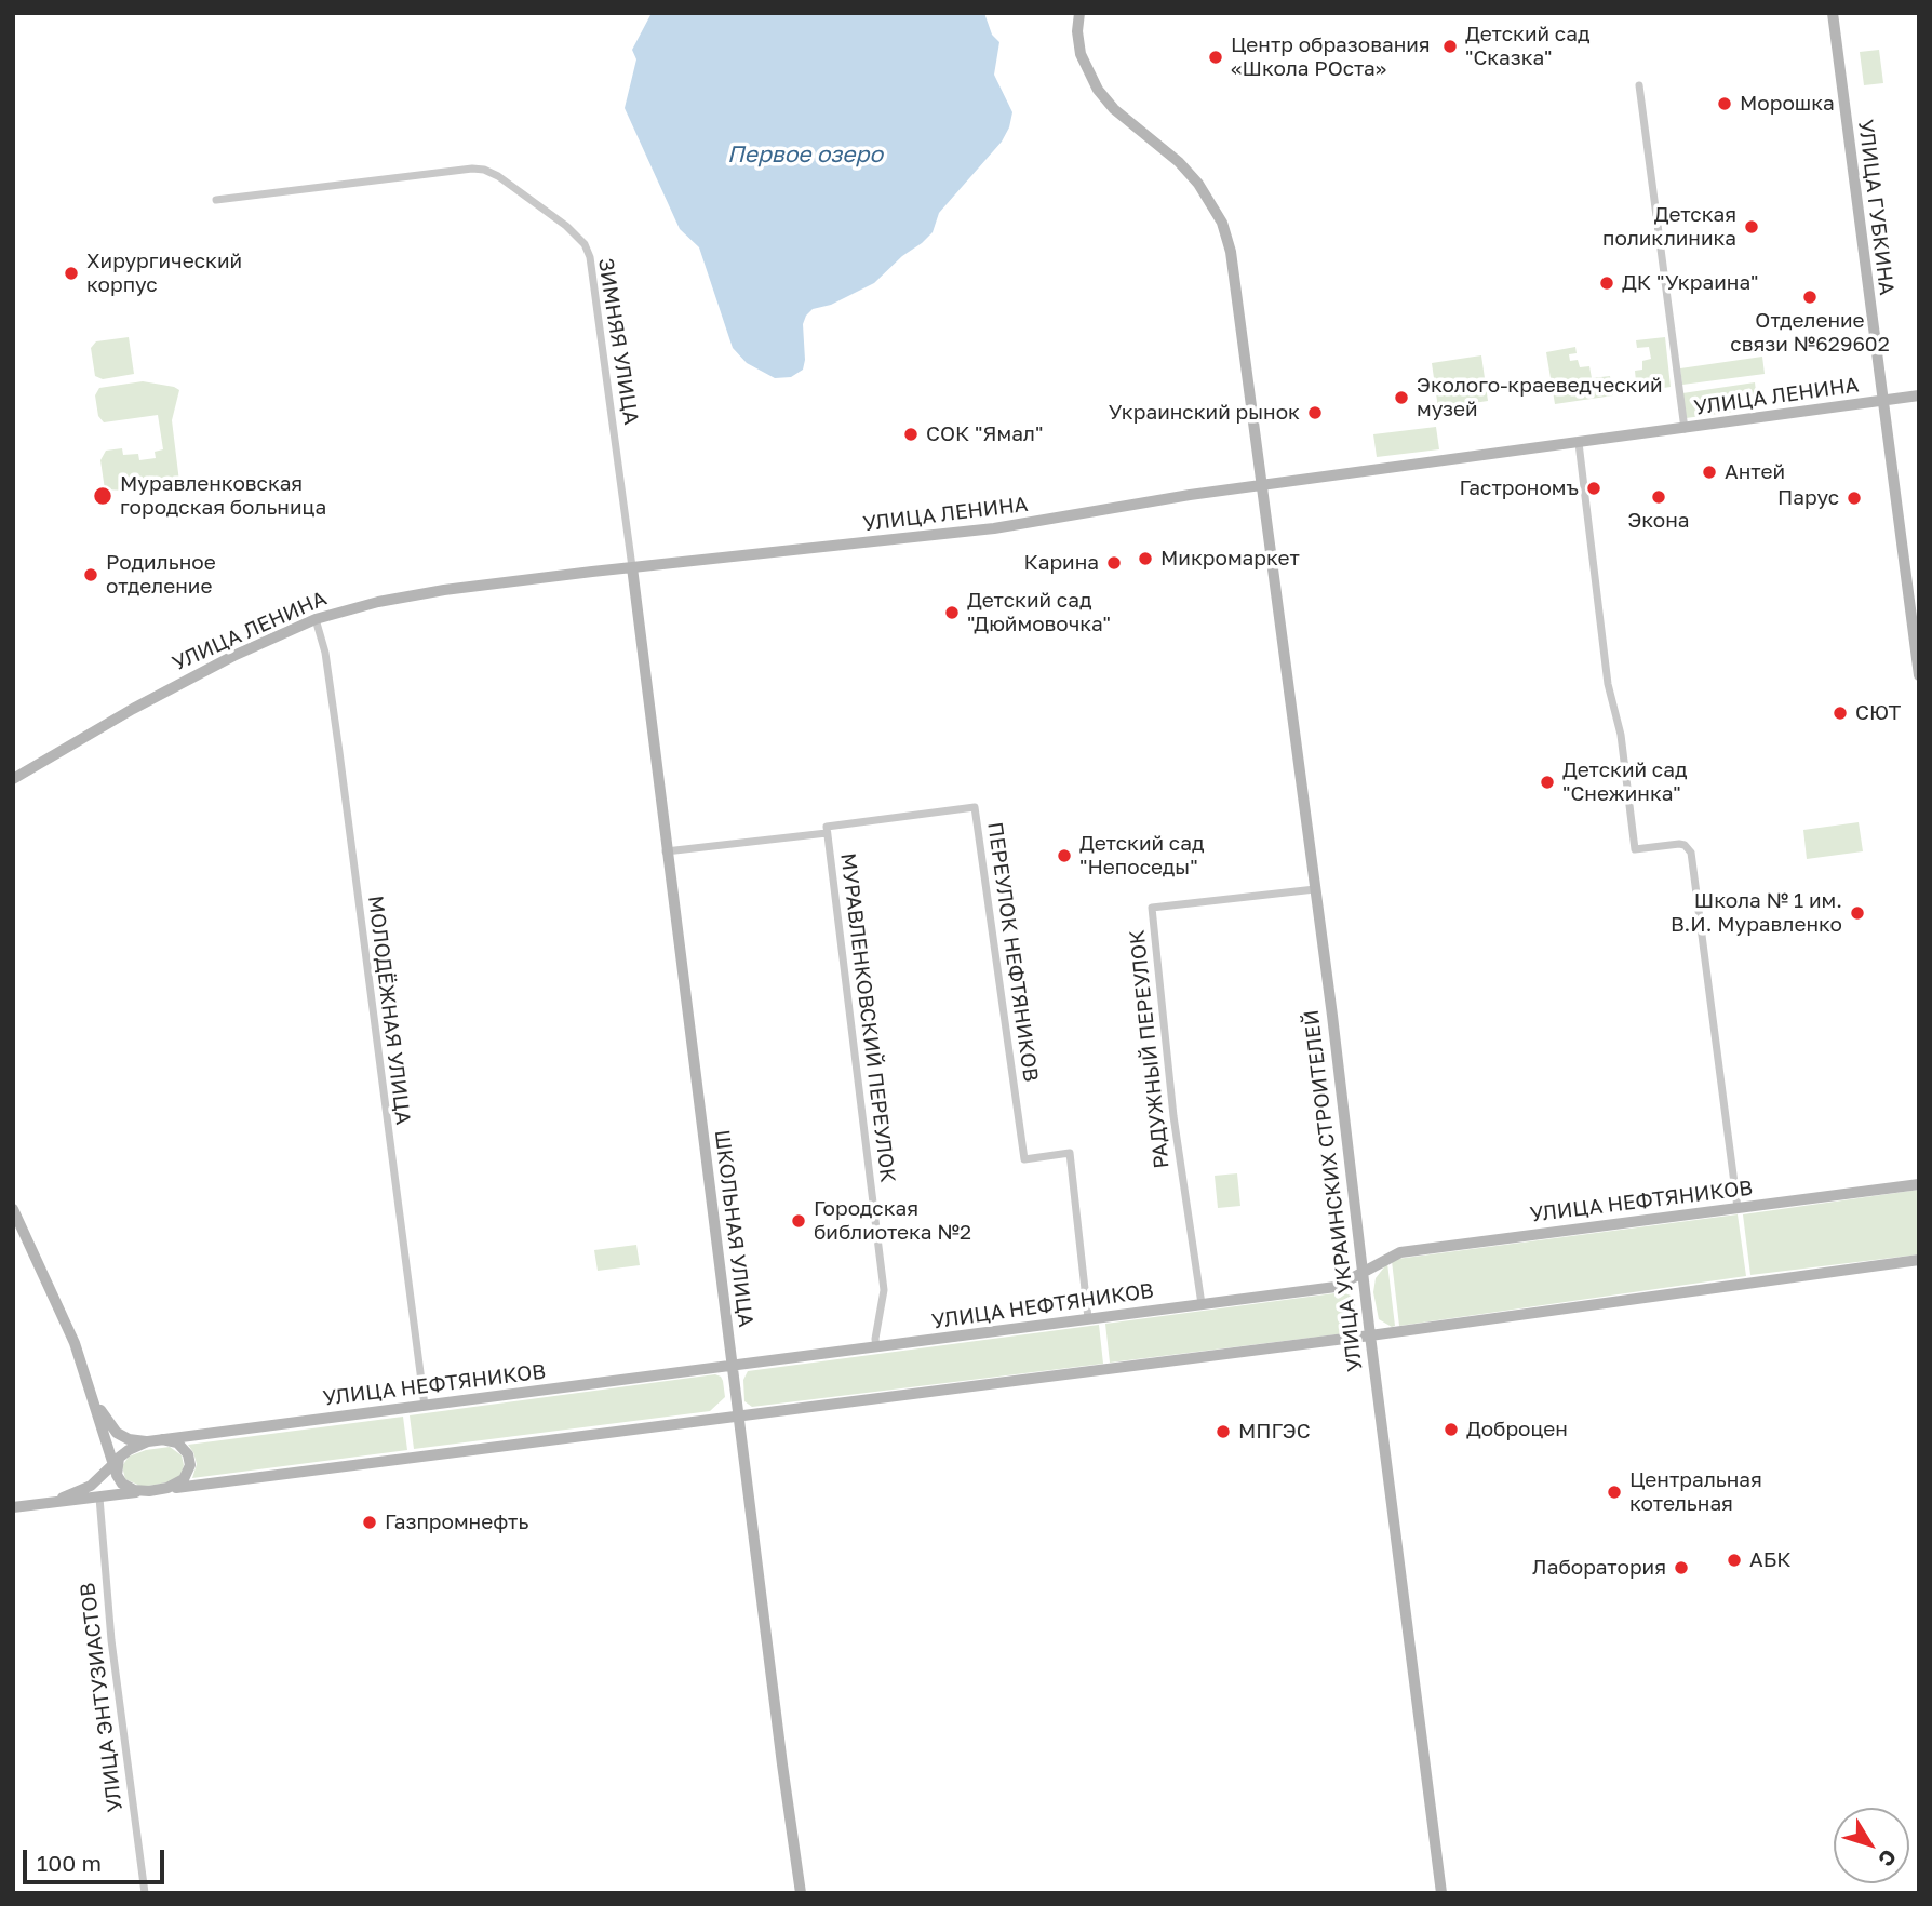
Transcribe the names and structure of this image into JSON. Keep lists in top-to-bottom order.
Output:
{
  "streets": {
    "main road": [
      "УЛИЦА ГУБКИНА",
      "УЛИЦА ЛЕНИНА",
      "УЛИЦА УКРАИНСКИХ СТРОИТЕЛЕЙ",
      "УЛИЦА НЕФТЯНИКОВ",
      "ШКОЛЬНАЯ УЛИЦА"
    ],
    "street": [
      "ЗИМНЯЯ УЛИЦА",
      "ПЕРЕУЛОК НЕФТЯНИКОВ",
      "МОЛОДЁЖНАЯ УЛИЦА",
      "МУРАВЛЕНКОВСКИЙ ПЕРЕУЛОК",
      "РАДУЖНЫЙ ПЕРЕУЛОК",
      "УЛИЦА ЭНТУЗИАСТОВ"
    ]
  },
  "crossings": [
    ["УЛИЦА ГУБКИНА", "УЛИЦА ЛЕНИНА"],
    ["ЗИМНЯЯ УЛИЦА", "УЛИЦА ЛЕНИНА"],
    ["ЗИМНЯЯ УЛИЦА", "ШКОЛЬНАЯ УЛИЦА"],
    ["УЛИЦА ЛЕНИНА", "МОЛОДЁЖНАЯ УЛИЦА"],
    ["УЛИЦА ЛЕНИНА", "УЛИЦА УКРАИНСКИХ СТРОИТЕЛЕЙ"],
    ["УЛИЦА ЛЕНИНА", "ШКОЛЬНАЯ УЛИЦА"],
    ["ПЕРЕУЛОК НЕФТЯНИКОВ", "МУРАВЛЕНКОВСКИЙ ПЕРЕУЛОК"],
    ["ПЕРЕУЛОК НЕФТЯНИКОВ", "УЛИЦА НЕФТЯНИКОВ"],
    ["ПЕРЕУЛОК НЕФТЯНИКОВ", "ШКОЛЬНАЯ УЛИЦА"],
    ["МОЛОДЁЖНАЯ УЛИЦА", "УЛИЦА НЕФТЯНИКОВ"],
    ["МУРАВЛЕНКОВСКИЙ ПЕРЕУЛОК", "УЛИЦА НЕФТЯНИКОВ"],
    ["РАДУЖНЫЙ ПЕРЕУЛОК", "УЛИЦА УКРАИНСКИХ СТРОИТЕЛЕЙ"],
    ["РАДУЖНЫЙ ПЕРЕУЛОК", "УЛИЦА НЕФТЯНИКОВ"],
    ["УЛИЦА УКРАИНСКИХ СТРОИТЕЛЕЙ", "УЛИЦА НЕФТЯНИКОВ"],
    ["УЛИЦА НЕФТЯНИКОВ", "ШКОЛЬНАЯ УЛИЦА"],
    ["УЛИЦА НЕФТЯНИКОВ", "УЛИЦА ЭНТУЗИАСТОВ"]
  ],
  "water": ["Первое озеро"],
  "places": [
    "Детский сад \"Сказка\"",
    "Центр образования «Школа РОста»",
    "Морошка",
    "Детская поликлиника",
    "Хирургический корпус",
    "ДК \"Украина\"",
    "Отделение связи №629602",
    "Эколого-краеведческий музей",
    "Украинский рынок",
    "СОК \"Ямал\"",
    "Антей",
    "Гастрономъ",
    "Муравленковская городская больница",
    "Экона",
    "Парус",
    "Микромаркет",
    "Карина",
    "Родильное отделение",
    "Детский сад \"Дюймовочка\"",
    "СЮТ",
    "Детский сад \"Снежинка\"",
    "Детский сад \"Непоседы\"",
    "Школа № 1 им. В.И. Муравленко",
    "Городская библиотека №2",
    "Доброцен",
    "МПГЭС",
    "Центральная котельная",
    "Газпромнефть",
    "АБК",
    "Лаборатория"
  ],
  "scale_bar": "100 m",
  "north": "bottom right"
}
